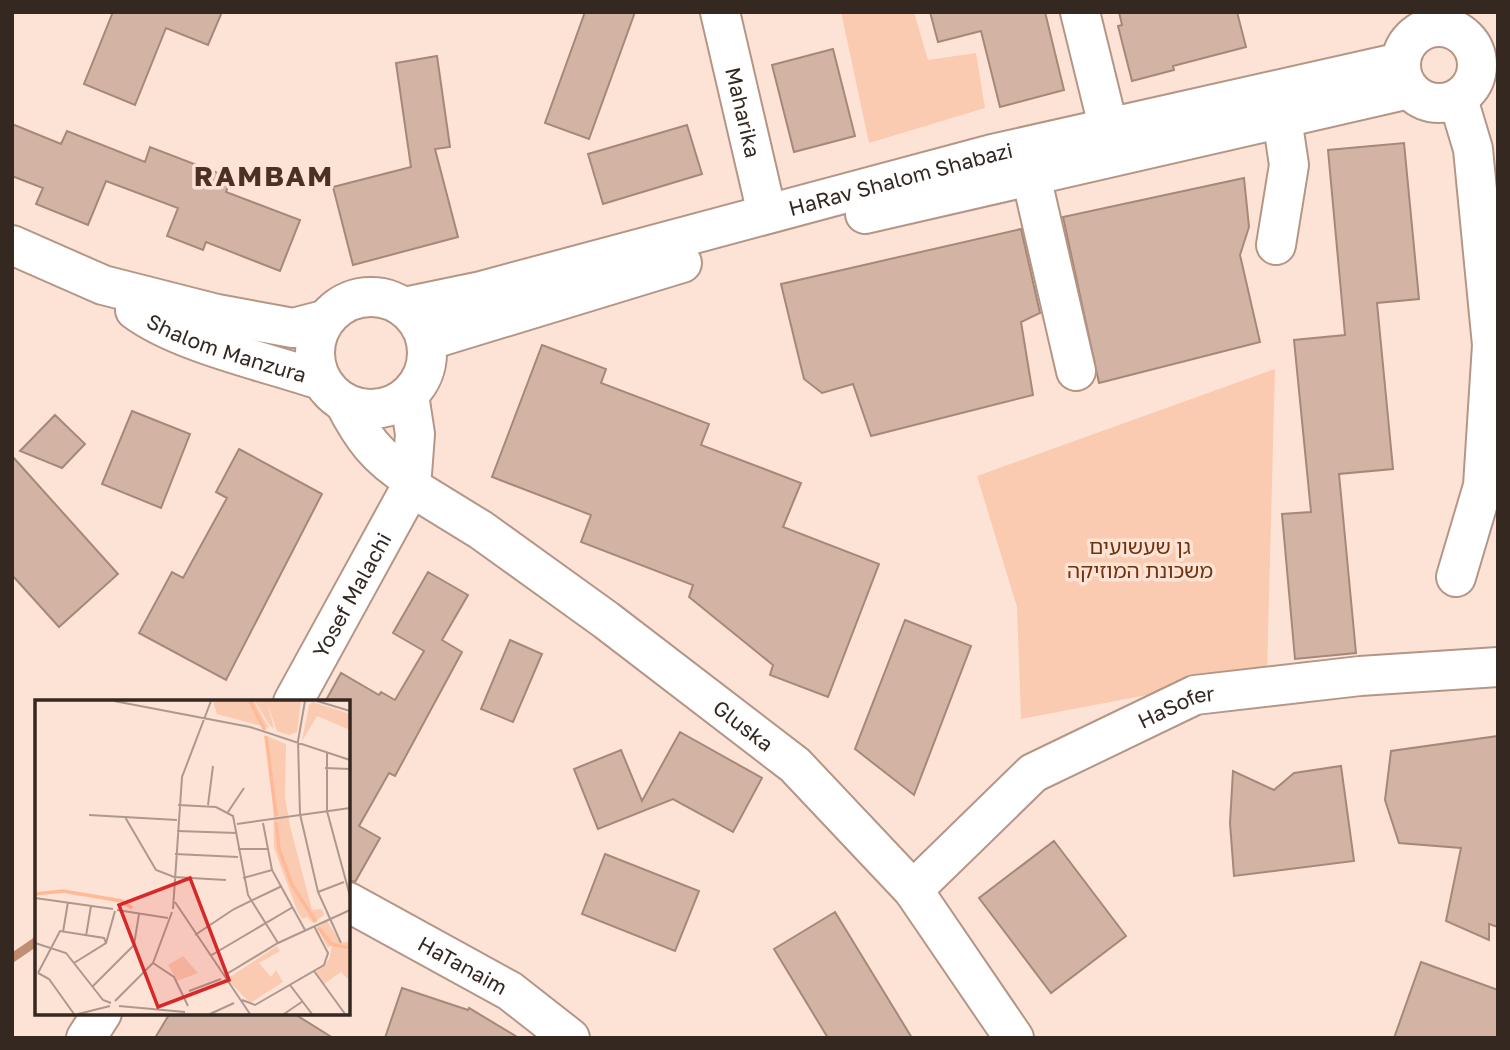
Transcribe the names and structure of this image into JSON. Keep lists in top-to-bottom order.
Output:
{
  "streets": {
    "street": [
      "Maharika",
      "HaRav Shalom Shabazi",
      "Shalom Manzura",
      "Yosef Malachi",
      "HaSofer",
      "Gluska",
      "HaTanaim"
    ]
  },
  "crossings": [
    ["Maharika", "HaRav Shalom Shabazi"],
    ["HaRav Shalom Shabazi", "Shalom Manzura"],
    ["HaRav Shalom Shabazi", "Gluska"],
    ["Shalom Manzura", "Gluska"],
    ["Yosef Malachi", "Gluska"],
    ["HaSofer", "Gluska"]
  ],
  "districts": ["RAMBAM"],
  "parks": ["גן שעשועים משכונת המוזיקה"]
}
